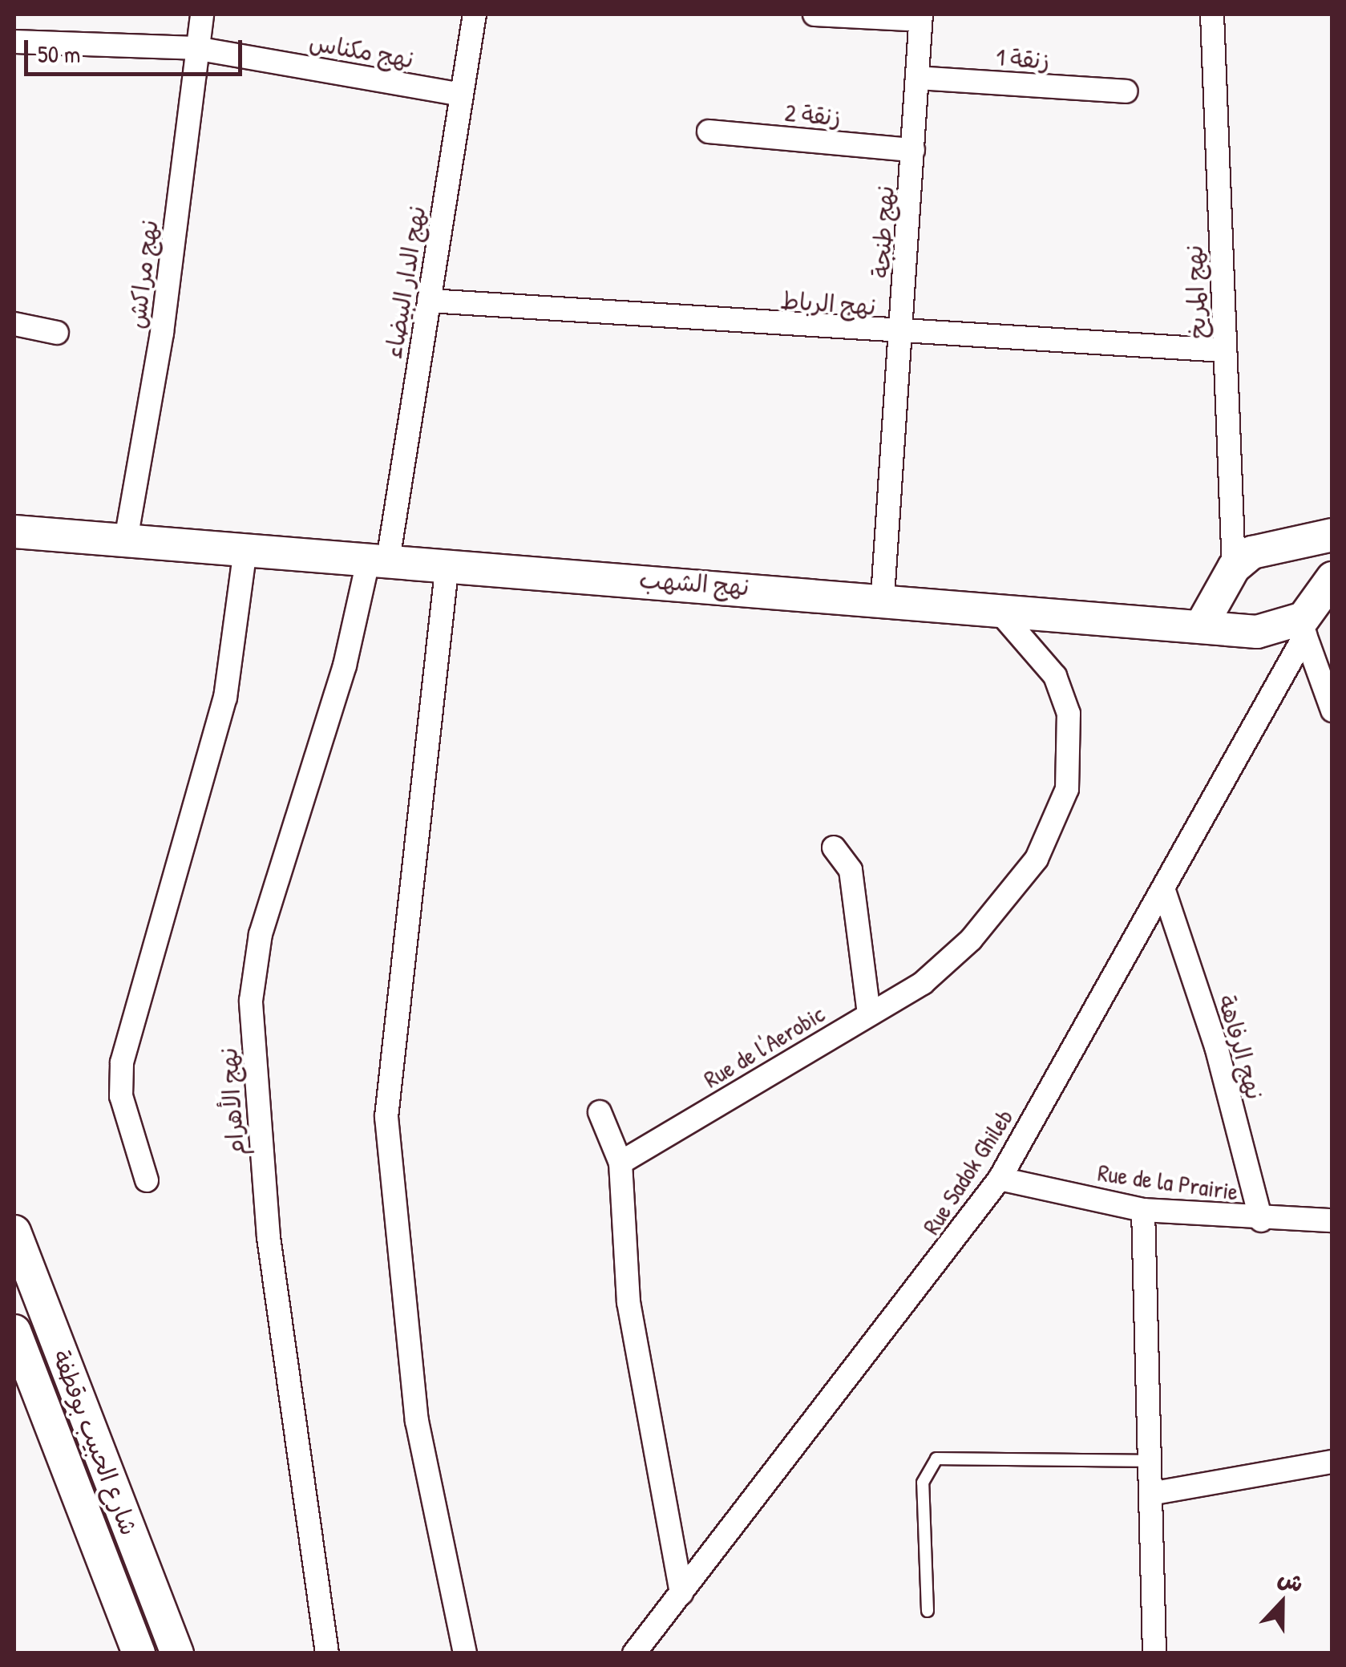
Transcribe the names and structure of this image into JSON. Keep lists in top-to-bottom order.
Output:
{
  "streets": {
    "street": [
      "نهج مكناس",
      "زنقة 1",
      "زنقة 2",
      "نهج طنجة",
      "نهج مراكش",
      "نهج الدار البيضاء",
      "نهج المريخ",
      "نهج الرباط",
      "نهج الشهب",
      "Rue de l'Aerobic",
      "نهج الرفاهة",
      "نهج الأهرام",
      "Rue Sadok Ghileb",
      "Rue de la Prairie",
      "شارع الحبيب بوقطفة"
    ]
  },
  "crossings": [
    ["نهج مكناس", "نهج مراكش"],
    ["نهج مكناس", "نهج الدار البيضاء"],
    ["زنقة 1", "نهج طنجة"],
    ["زنقة 2", "نهج طنجة"],
    ["نهج طنجة", "نهج الرباط"],
    ["نهج طنجة", "نهج الشهب"],
    ["نهج مراكش", "نهج الشهب"],
    ["نهج الدار البيضاء", "نهج الرباط"],
    ["نهج الدار البيضاء", "نهج الشهب"],
    ["نهج الدار البيضاء", "نهج الأهرام"],
    ["نهج المريخ", "نهج الرباط"],
    ["نهج الشهب", "Rue de l'Aerobic"],
    ["نهج الشهب", "نهج الأهرام"],
    ["نهج الشهب", "Rue Sadok Ghileb"],
    ["نهج الرفاهة", "Rue Sadok Ghileb"],
    ["نهج الرفاهة", "Rue de la Prairie"],
    ["Rue Sadok Ghileb", "Rue de la Prairie"]
  ],
  "scale_bar": "50 m",
  "north": "top"
}
